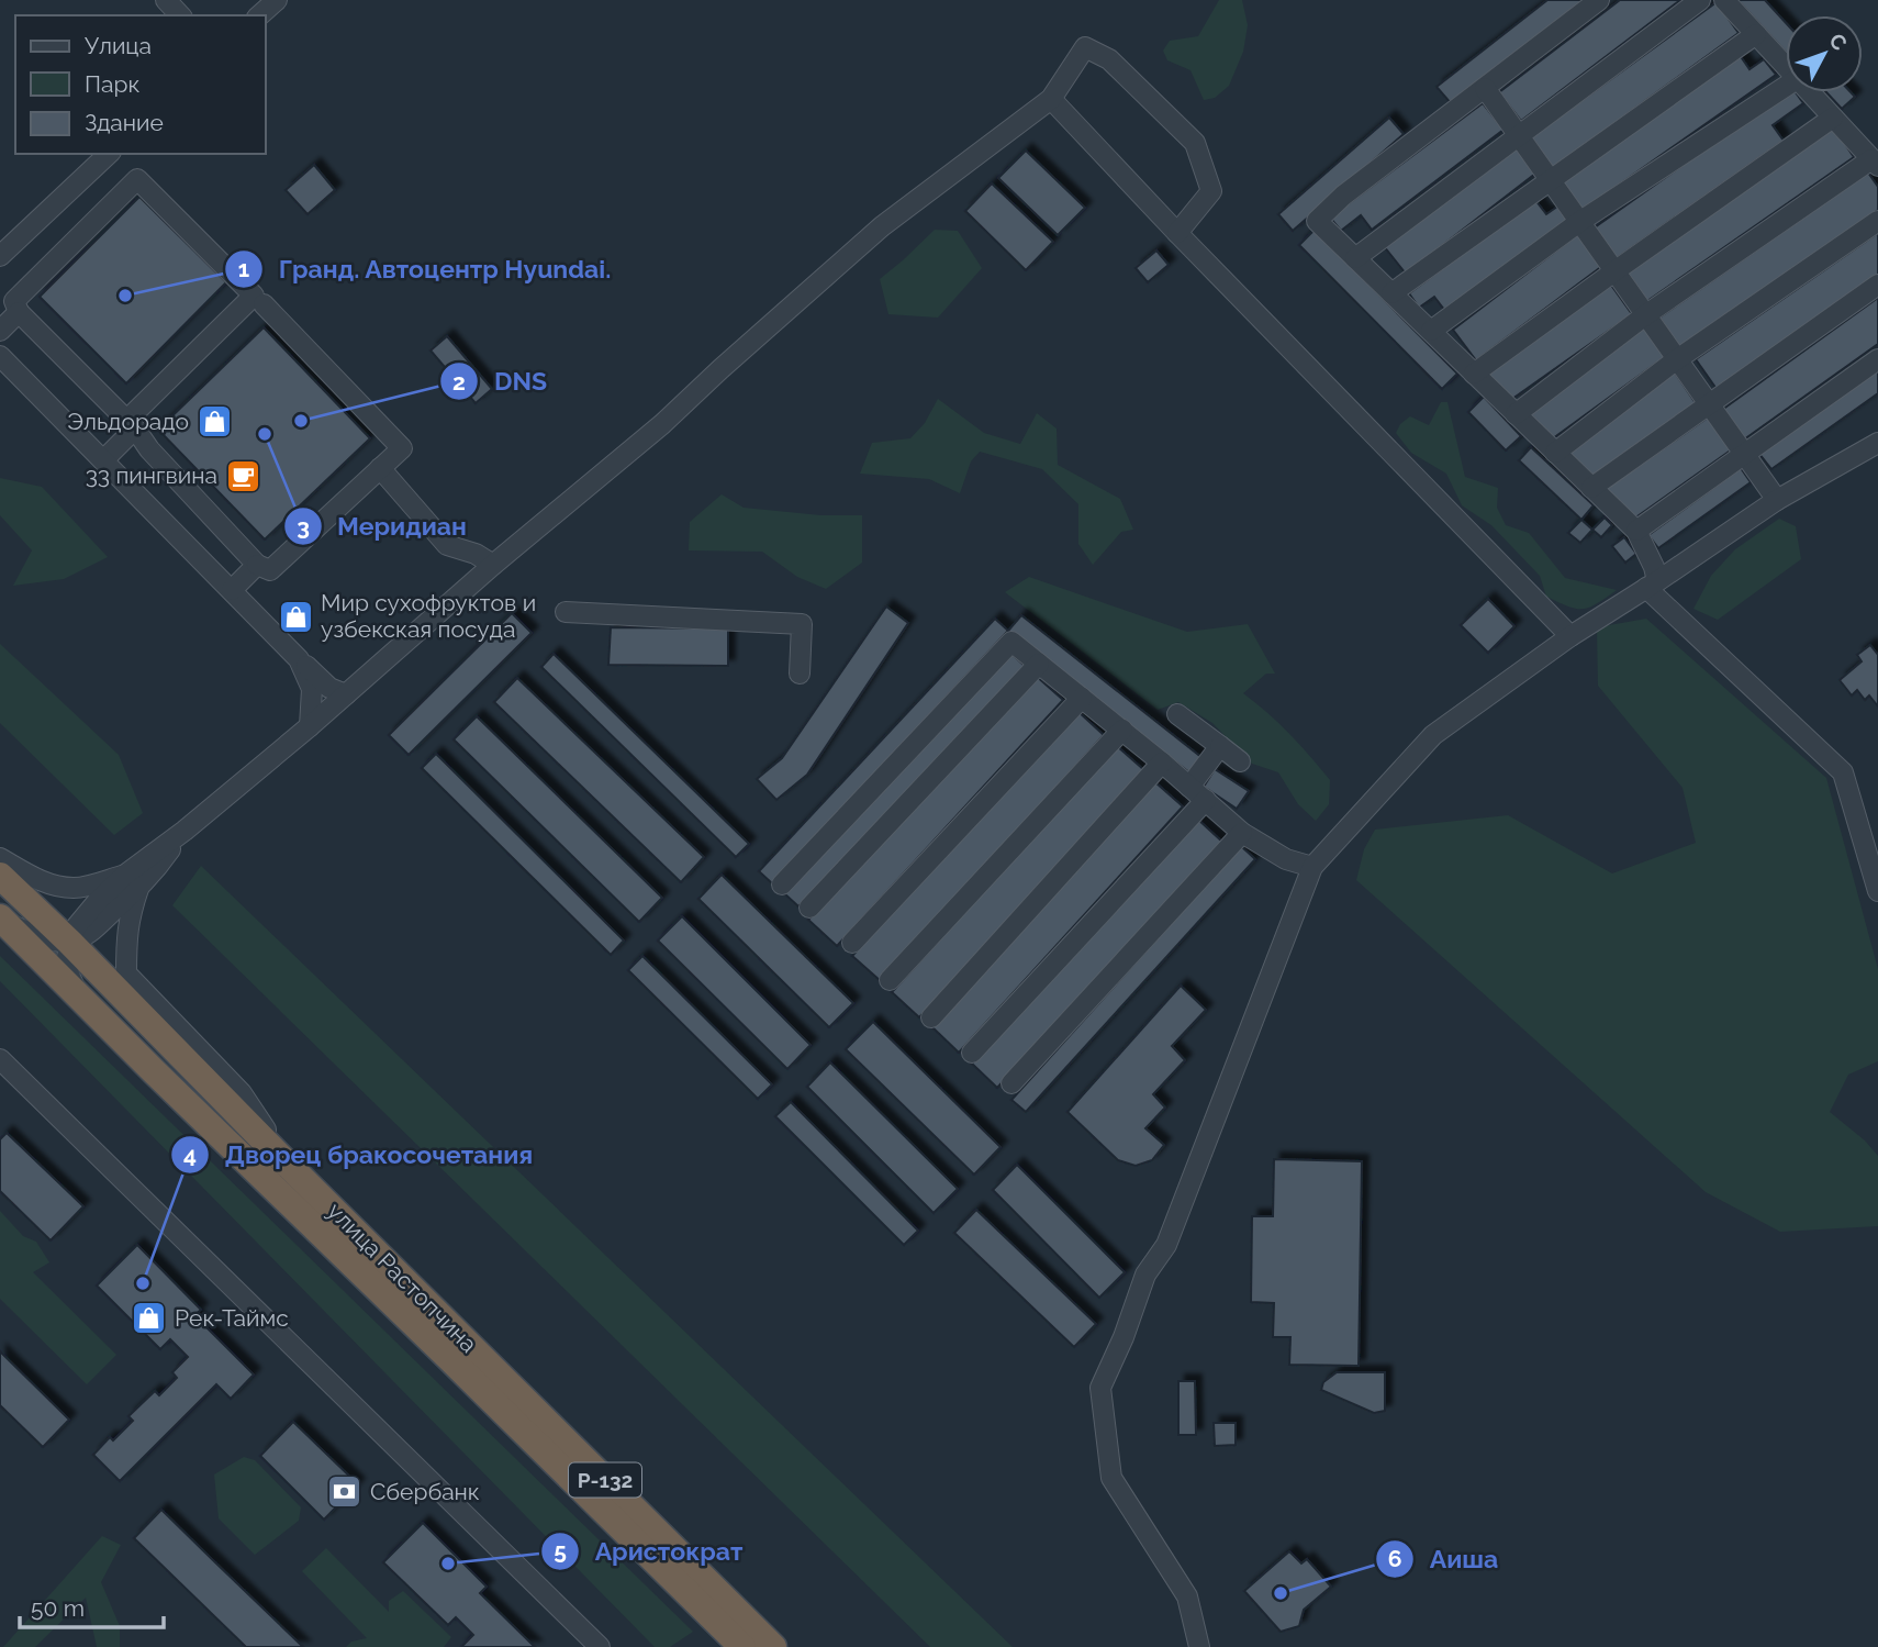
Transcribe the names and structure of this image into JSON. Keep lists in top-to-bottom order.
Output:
{
  "streets": {
    "highway": ["улица Растопчина", "Р-132"]
  },
  "places": {
    "other": [
      "Гранд. Автоцентр Hyundai.",
      "DNS",
      "Меридиан",
      "Дворец бракосочетания",
      "Аристократ",
      "Аиша"
    ],
    "shop": ["Эльдорадо", "Мир сухофруктов и узбекская посуда", "Рек-Таймс"],
    "cafe": ["33 пингвина"],
    "bank": ["Сбербанк"]
  },
  "legend": ["Улица", "Парк", "Здание"],
  "scale_bar": "50 m",
  "north": "top right"
}
